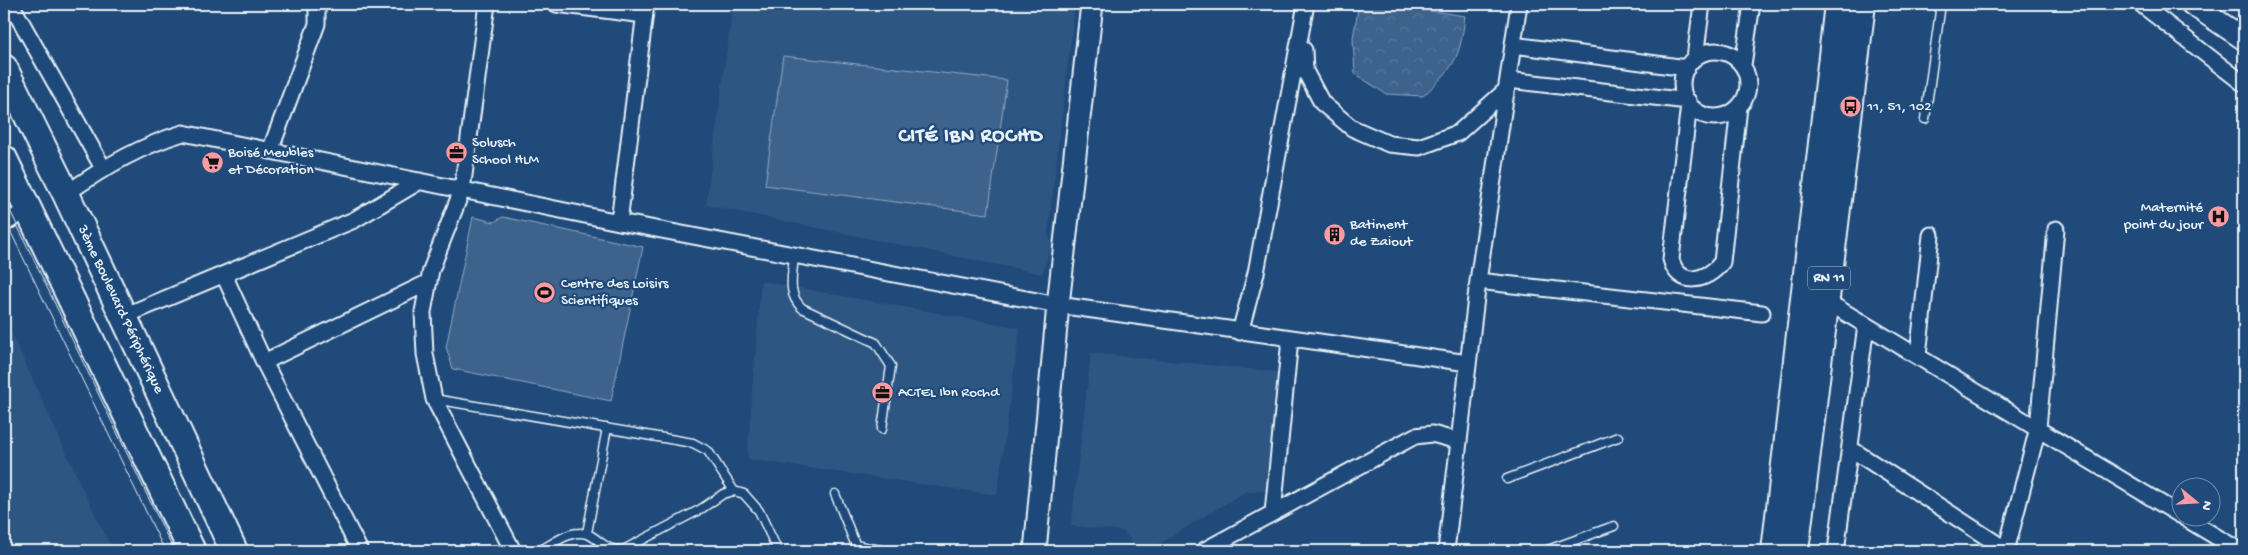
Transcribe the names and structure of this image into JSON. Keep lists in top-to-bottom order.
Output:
{
  "streets": {
    "highway": ["RN 11", "3ème Boulevard Périphérique"]
  },
  "districts": ["CITÉ IBN ROCHD"],
  "places": {
    "bus stop": ["11, 51, 102"],
    "office": ["Solusch School HLM", "ACTEL Ibn Rochd"],
    "supermarket": ["Boisé Meubles et Décoration"],
    "hospital": ["Maternité point du jour"],
    "building": ["Batiment de Zaiout"],
    "sports": ["Centre des Loisirs Scientifiques"]
  },
  "north": "right"
}
